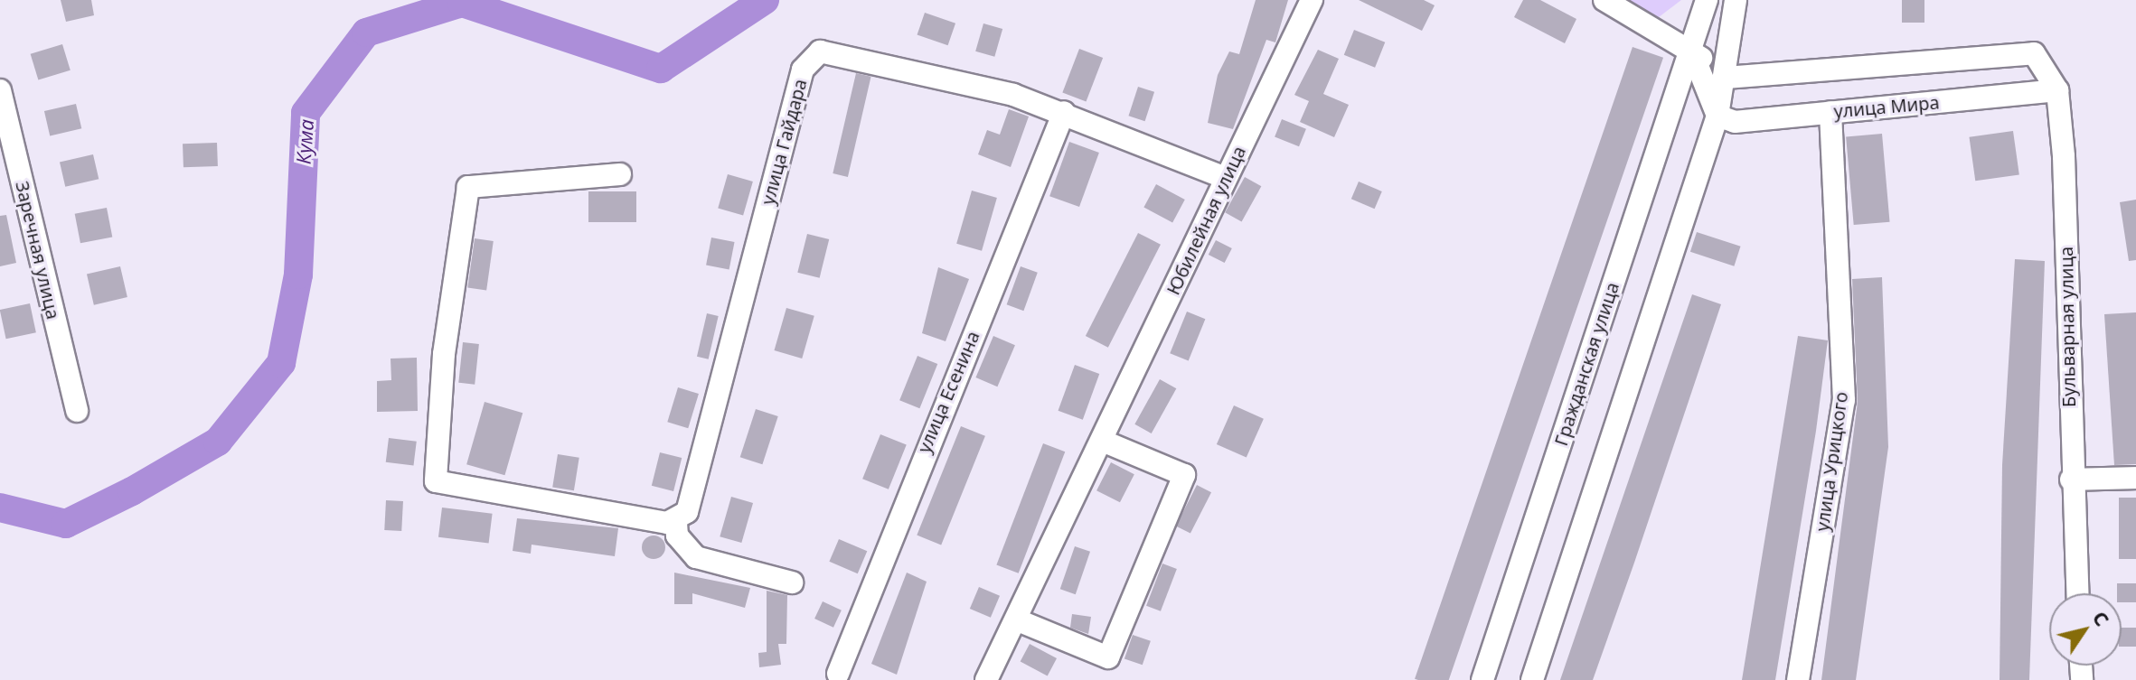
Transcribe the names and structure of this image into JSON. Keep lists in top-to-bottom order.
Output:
{
  "streets": {
    "street": [
      "улица Мира",
      "улица Гайдара",
      "Юбилейная улица",
      "Заречная улица",
      "Бульварная улица",
      "Гражданская улица",
      "улица Есенина",
      "улица Урицкого"
    ]
  },
  "crossings": [
    ["улица Мира", "Бульварная улица"],
    ["улица Мира", "улица Урицкого"],
    ["улица Гайдара", "Юбилейная улица"],
    ["улица Гайдара", "улица Есенина"]
  ],
  "water": ["Кума"],
  "north": "top right"
}
